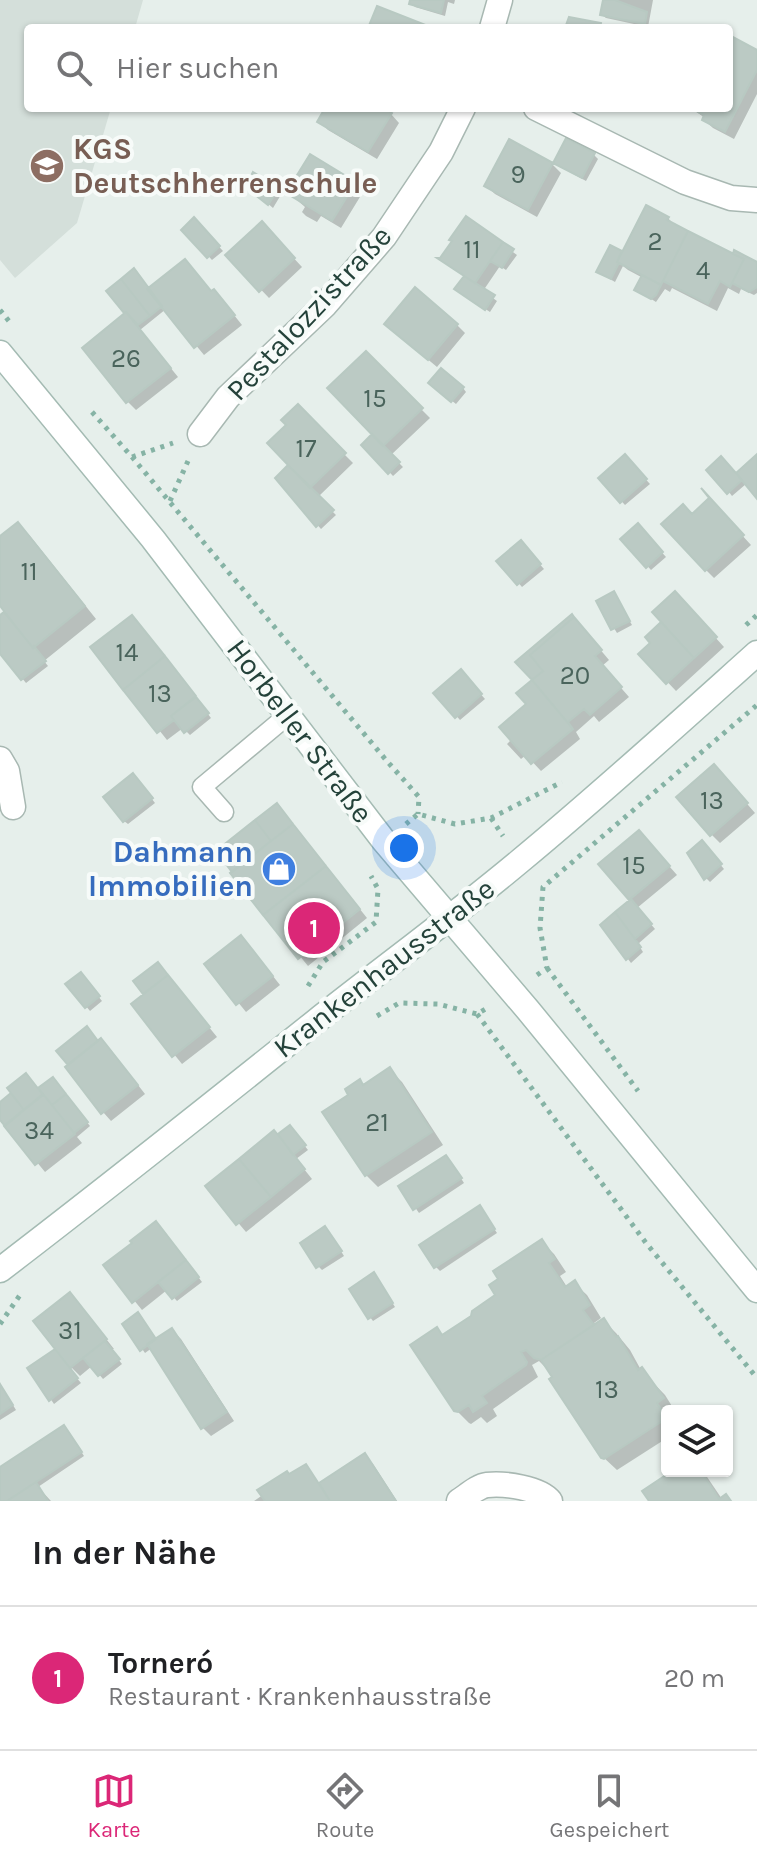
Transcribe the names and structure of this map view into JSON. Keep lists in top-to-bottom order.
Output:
{
  "streets": {
    "street": ["Pestalozzistraße", "Horbeller Straße", "Krankenhausstraße"]
  },
  "crossings": [
    ["Horbeller Straße", "Krankenhausstraße"]
  ],
  "places": {
    "school or university": ["KGS Deutschherrenschule"],
    "shop": ["Dahmann Immobilien"]
  },
  "house_numbers": [
    "9",
    "2",
    "11",
    "4",
    "26",
    "15",
    "17",
    "11",
    "14",
    "20",
    "13",
    "13",
    "15",
    "21",
    "34",
    "31",
    "13"
  ],
  "page": {
    "search": "Hier suchen",
    "pins": "1",
    "heading": "In der Nähe",
    "list": [
      {
        "mark": "1",
        "name": "Torneró",
        "note": "Restaurant · Krankenhausstraße",
        "value": "20 m"
      }
    ],
    "nav": ["Karte", "Route", "Gespeichert"]
  }
}
